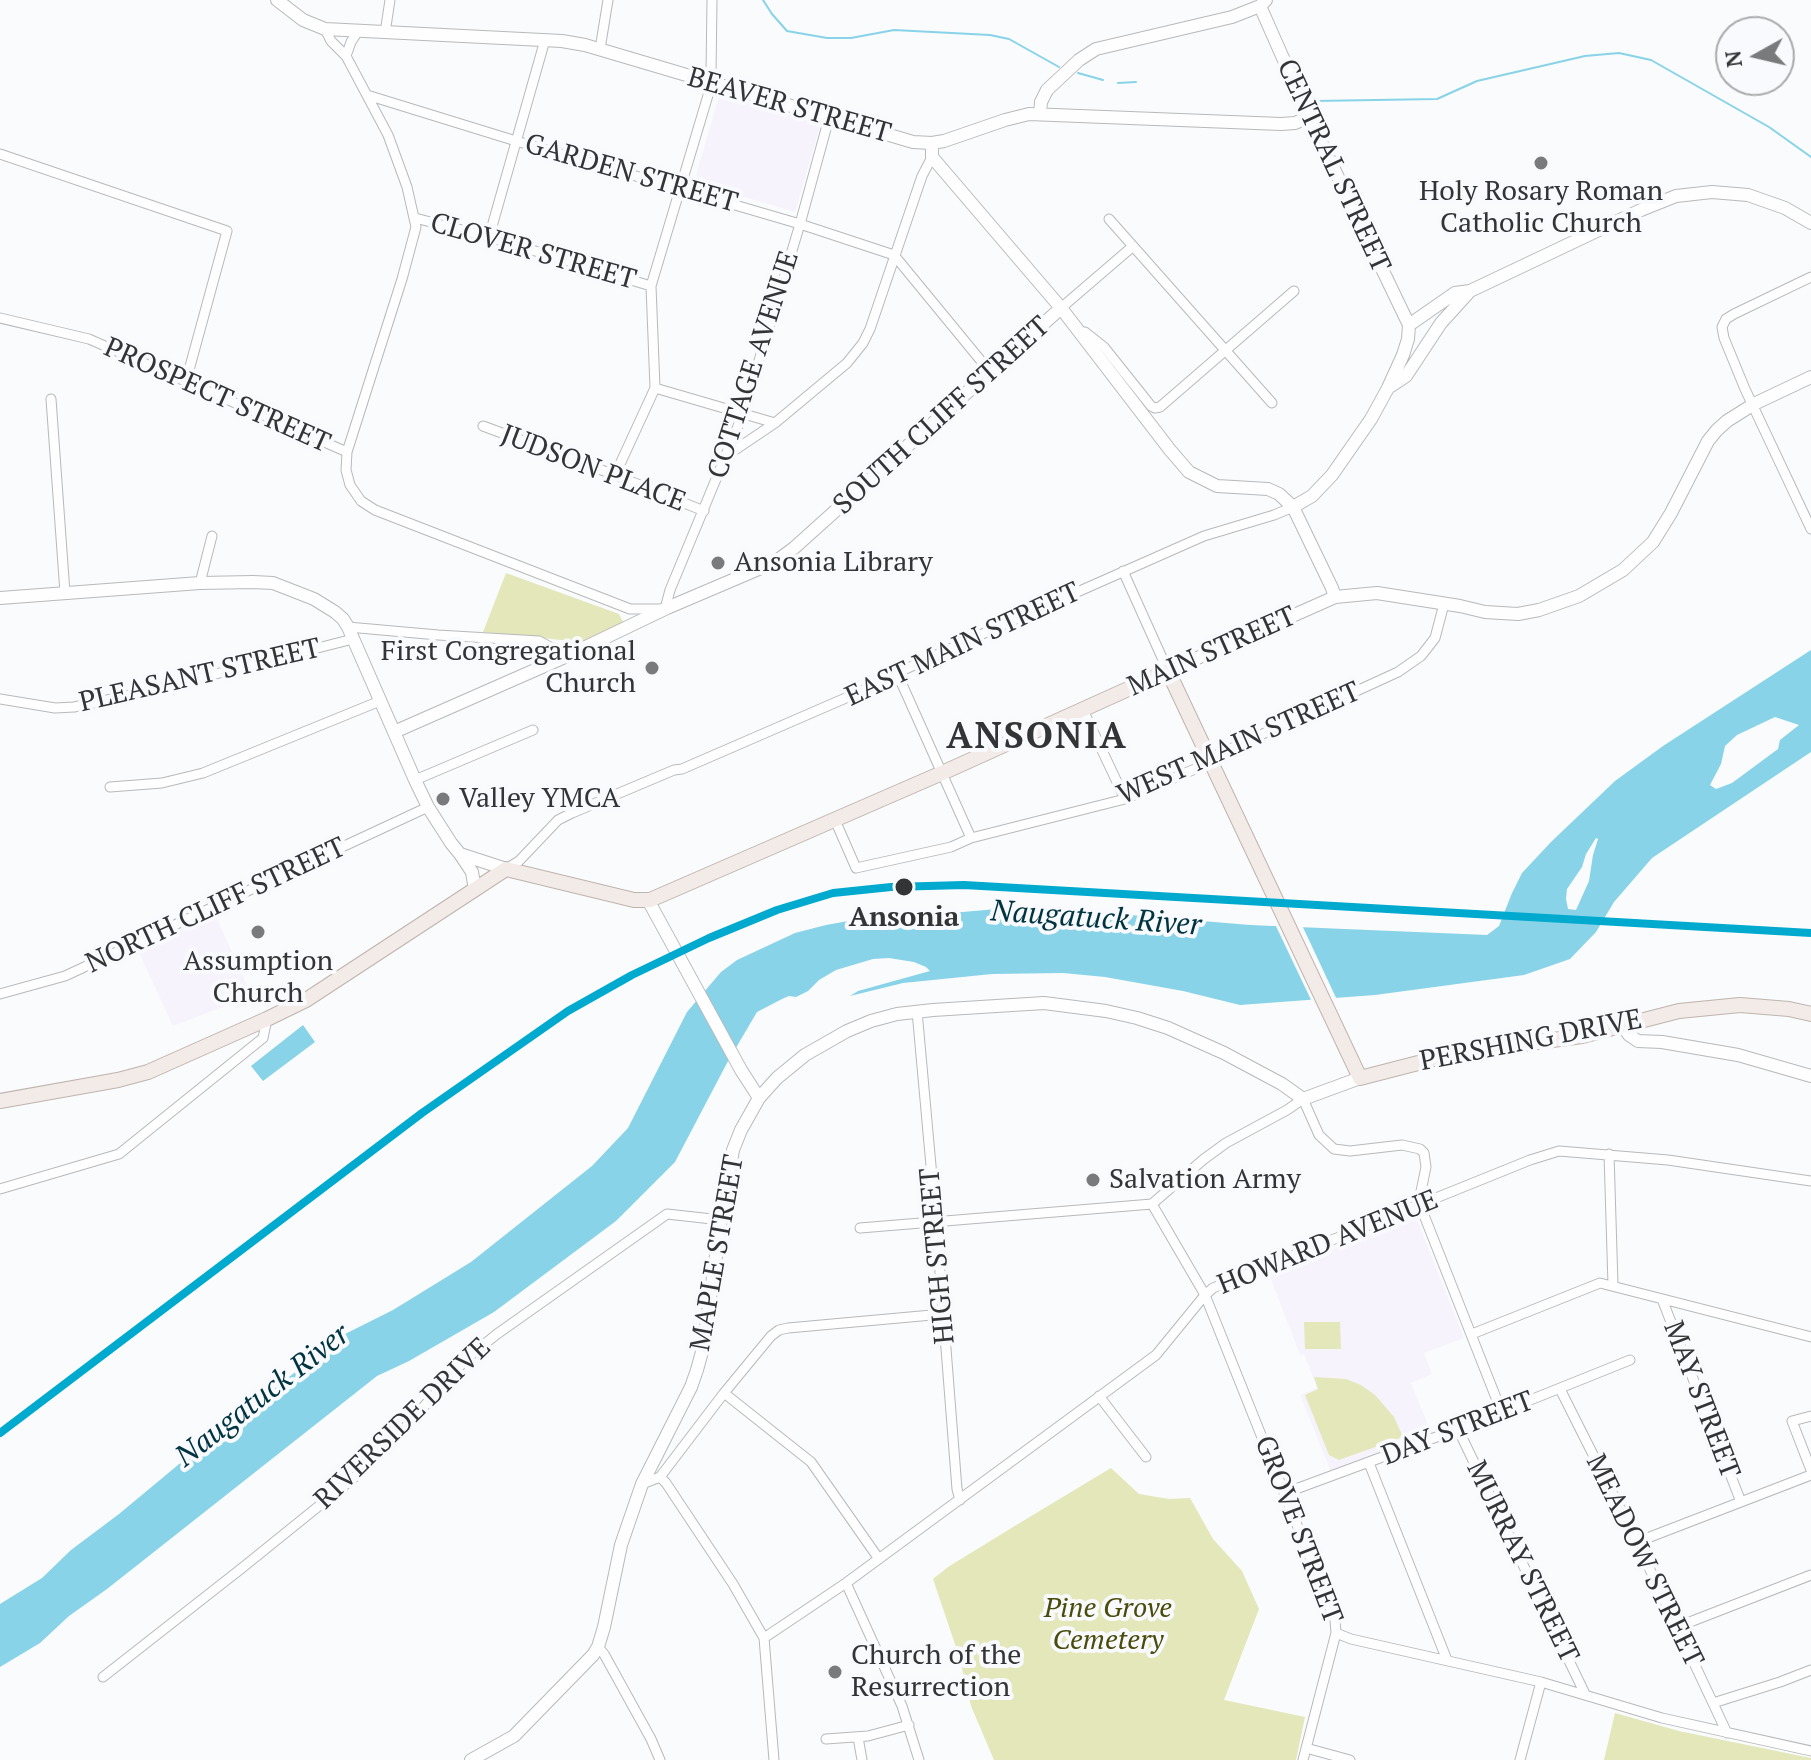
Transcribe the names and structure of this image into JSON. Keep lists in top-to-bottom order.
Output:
{
  "streets": {
    "main road": [
      "BEAVER STREET",
      "CENTRAL STREET",
      "SOUTH CLIFF STREET",
      "EAST MAIN STREET",
      "MAIN STREET",
      "PERSHING DRIVE",
      "MAPLE STREET"
    ],
    "street": [
      "GARDEN STREET",
      "CLOVER STREET",
      "COTTAGE AVENUE",
      "PROSPECT STREET",
      "JUDSON PLACE",
      "PLEASANT STREET",
      "WEST MAIN STREET",
      "NORTH CLIFF STREET",
      "HOWARD AVENUE",
      "HIGH STREET",
      "MAY STREET",
      "RIVERSIDE DRIVE",
      "DAY STREET",
      "GROVE STREET",
      "MEADOW STREET",
      "MURRAY STREET"
    ]
  },
  "crossings": [
    ["BEAVER STREET", "CENTRAL STREET"],
    ["BEAVER STREET", "COTTAGE AVENUE"],
    ["CENTRAL STREET", "EAST MAIN STREET"],
    ["GARDEN STREET", "COTTAGE AVENUE"],
    ["COTTAGE AVENUE", "PROSPECT STREET"],
    ["COTTAGE AVENUE", "SOUTH CLIFF STREET"],
    ["COTTAGE AVENUE", "JUDSON PLACE"],
    ["PROSPECT STREET", "SOUTH CLIFF STREET"],
    ["SOUTH CLIFF STREET", "PLEASANT STREET"],
    ["MAIN STREET", "WEST MAIN STREET"],
    ["HOWARD AVENUE", "HIGH STREET"],
    ["HOWARD AVENUE", "GROVE STREET"],
    ["MAPLE STREET", "RIVERSIDE DRIVE"],
    ["DAY STREET", "GROVE STREET"],
    ["DAY STREET", "MEADOW STREET"],
    ["DAY STREET", "MURRAY STREET"],
    ["GROVE STREET", "MEADOW STREET"],
    ["GROVE STREET", "MURRAY STREET"]
  ],
  "districts": ["ANSONIA"],
  "water": ["Naugatuck River"],
  "parks": ["Pine Grove Cemetery"],
  "places": [
    "Holy Rosary Roman Catholic Church",
    "Ansonia Library",
    "First Congregational Church",
    "Valley YMCA",
    "Ansonia",
    "Assumption Church",
    "Salvation Army",
    "Church of the Resurrection"
  ],
  "north": "left"
}
